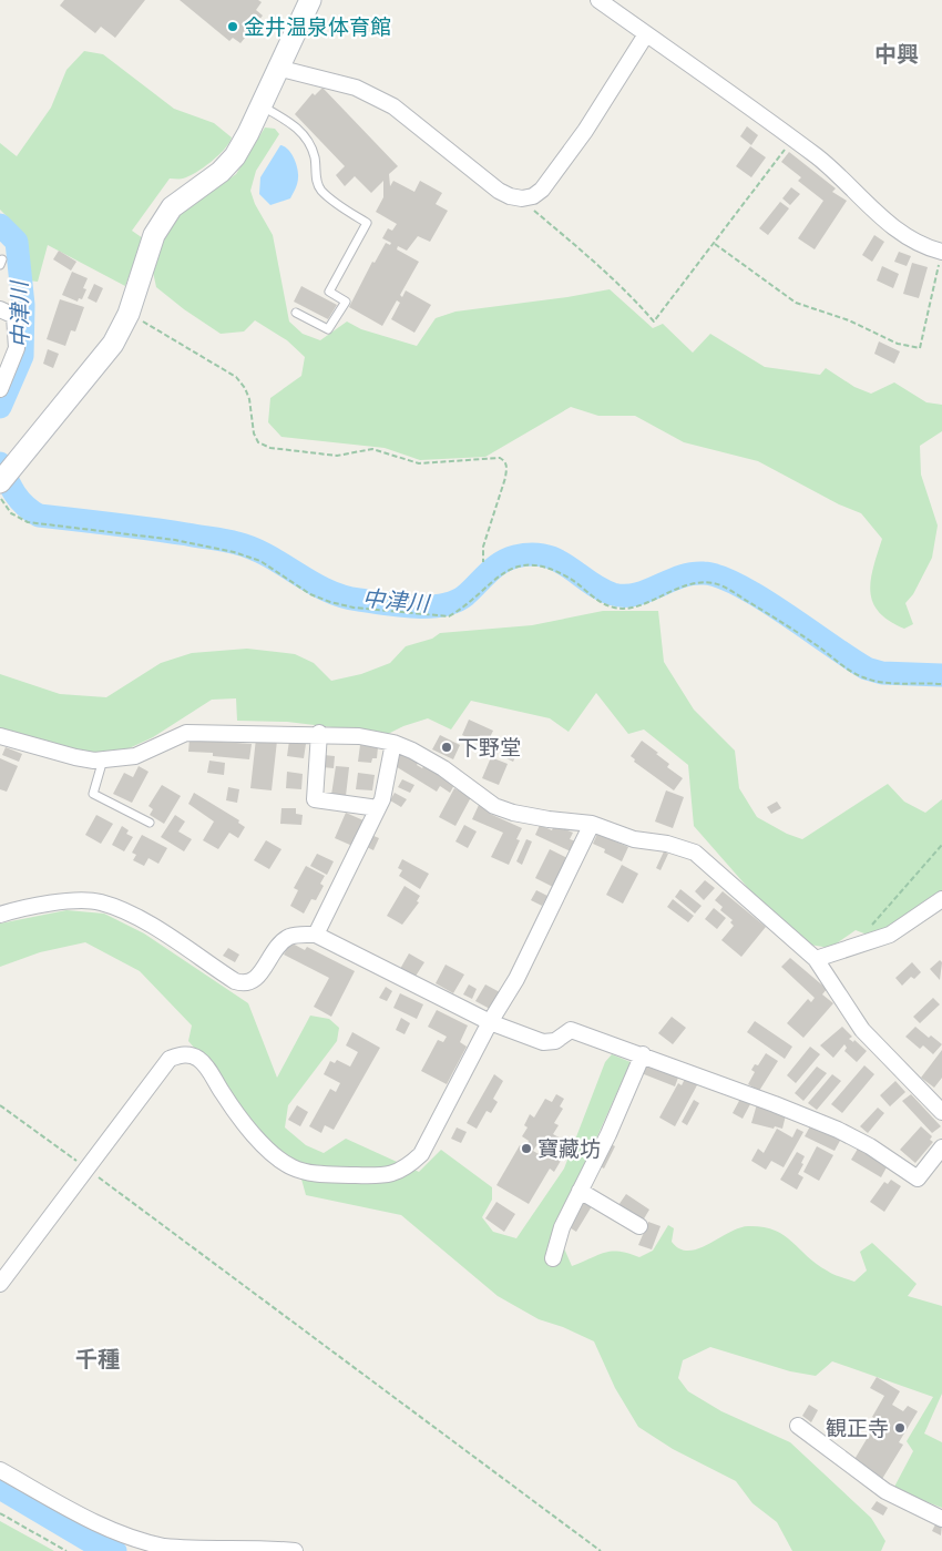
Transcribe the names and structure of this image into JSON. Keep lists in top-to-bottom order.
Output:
{
  "districts": ["中興", "千種"],
  "water": ["中津川"],
  "places": [
    "金井温泉体育館",
    "下野堂",
    "寶藏坊",
    "観正寺"
  ]
}
